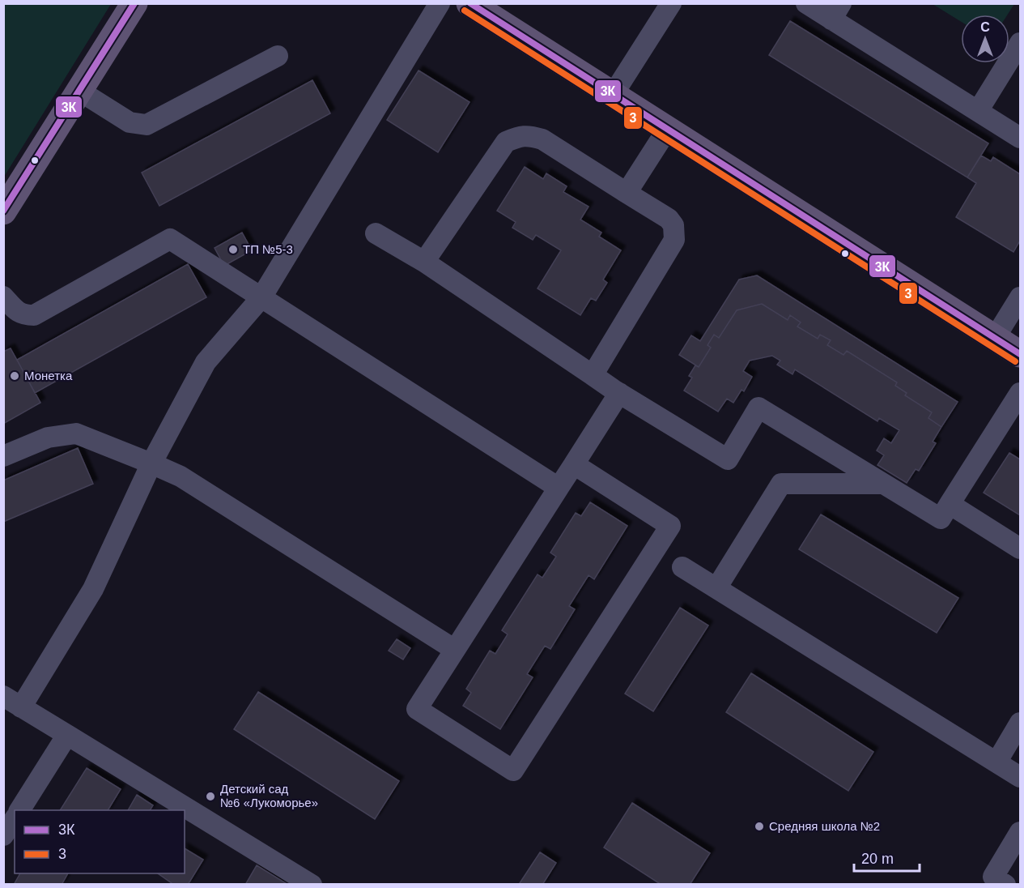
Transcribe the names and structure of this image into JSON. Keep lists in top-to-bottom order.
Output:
{
  "places": [
    "ТП №5-3",
    "Монетка",
    "Детский сад №6 «Лукоморье»",
    "Средняя школа №2"
  ],
  "lines": ["transit line 3К", "transit line 3"],
  "legend": ["3К", "3"],
  "scale_bar": "20 m",
  "north": "top"
}
